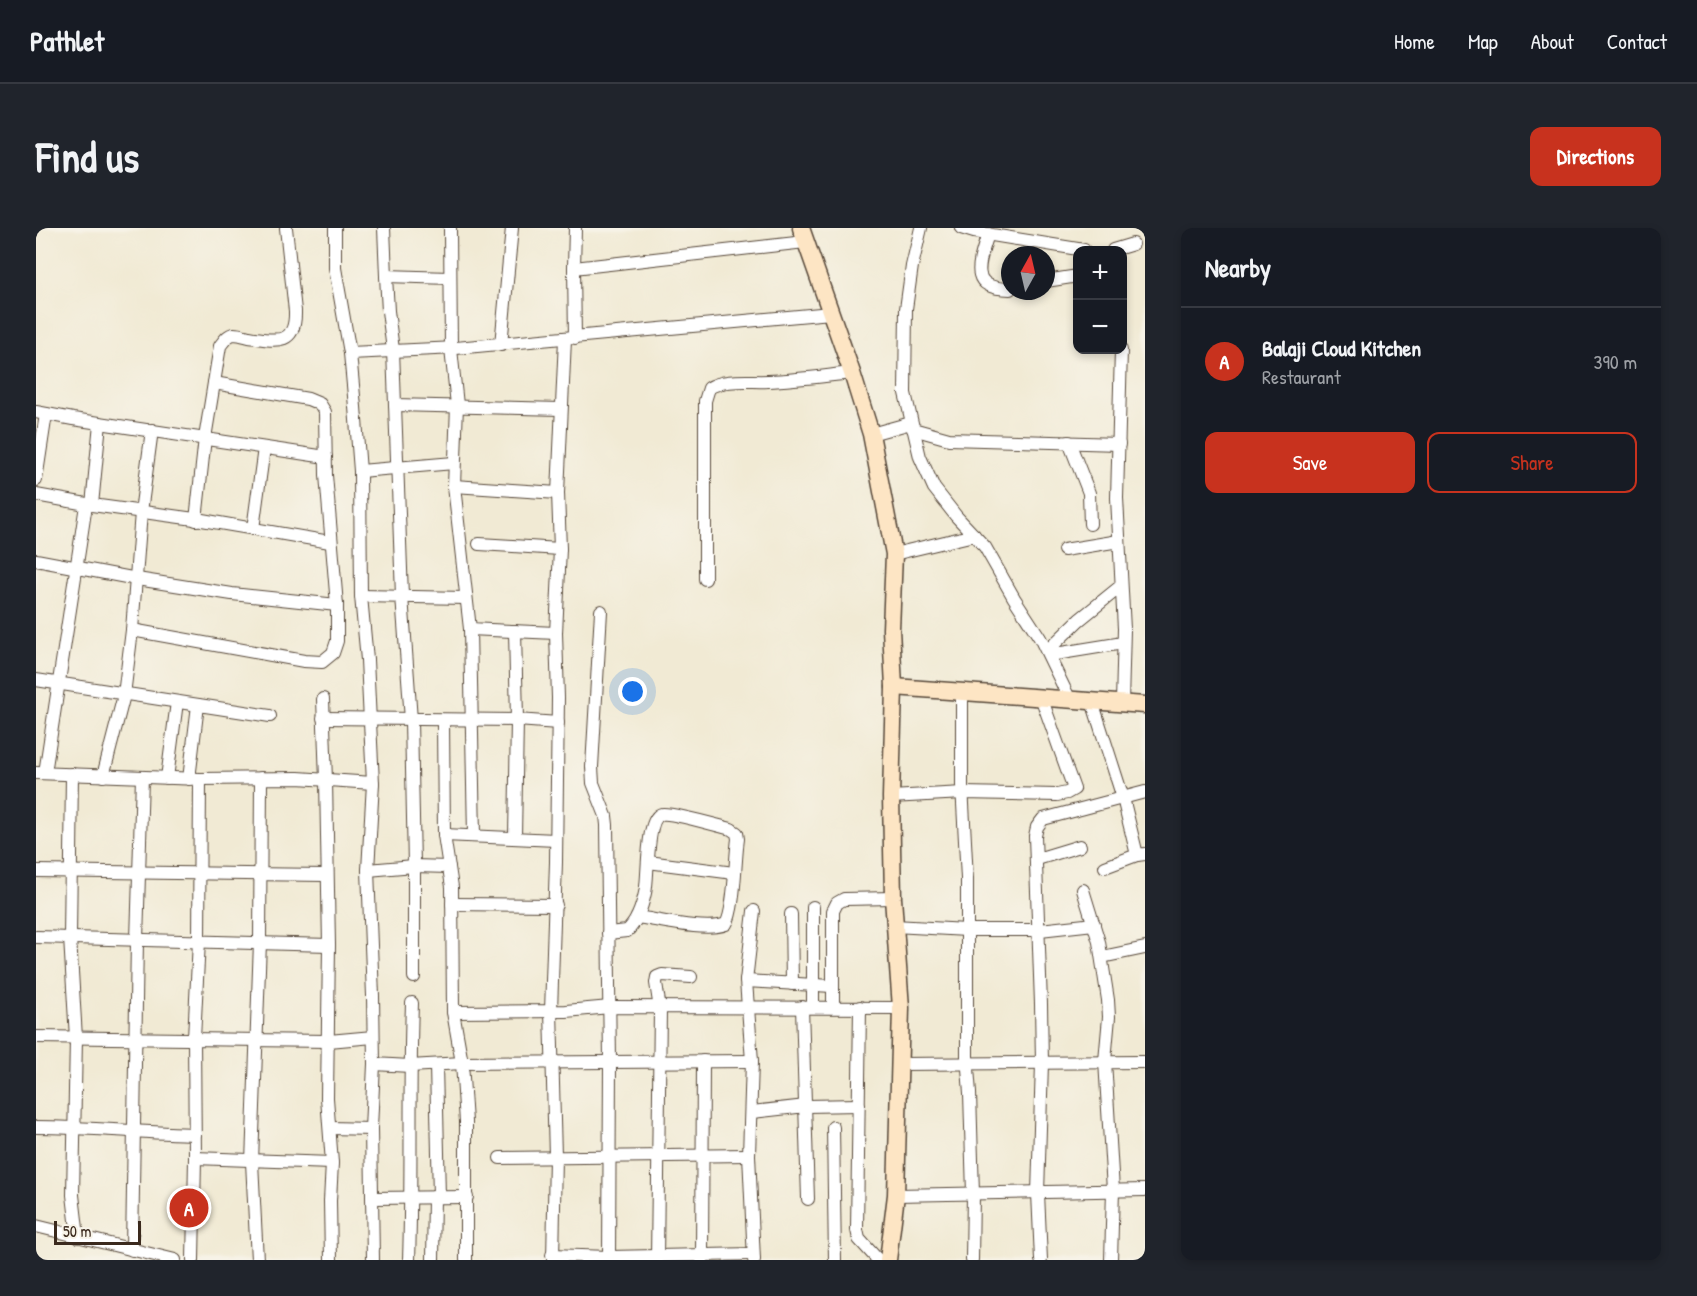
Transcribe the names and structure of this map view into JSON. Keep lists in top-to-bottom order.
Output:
{
  "scale_bar": "50 m",
  "north": "top",
  "page": {
    "header": "Pathlet",
    "nav": [
      "Home",
      "Map",
      "About",
      "Contact"
    ],
    "buttons": [
      "Directions",
      ["Save", "Share"]
    ],
    "title": "Find us",
    "heading": "Nearby",
    "map_buttons": ["+", "−"],
    "list": [
      {
        "mark": "A",
        "name": "Balaji Cloud Kitchen",
        "note": "Restaurant",
        "value": "390 m"
      }
    ],
    "pins": "A",
    "scale": "50 m"
  }
}
